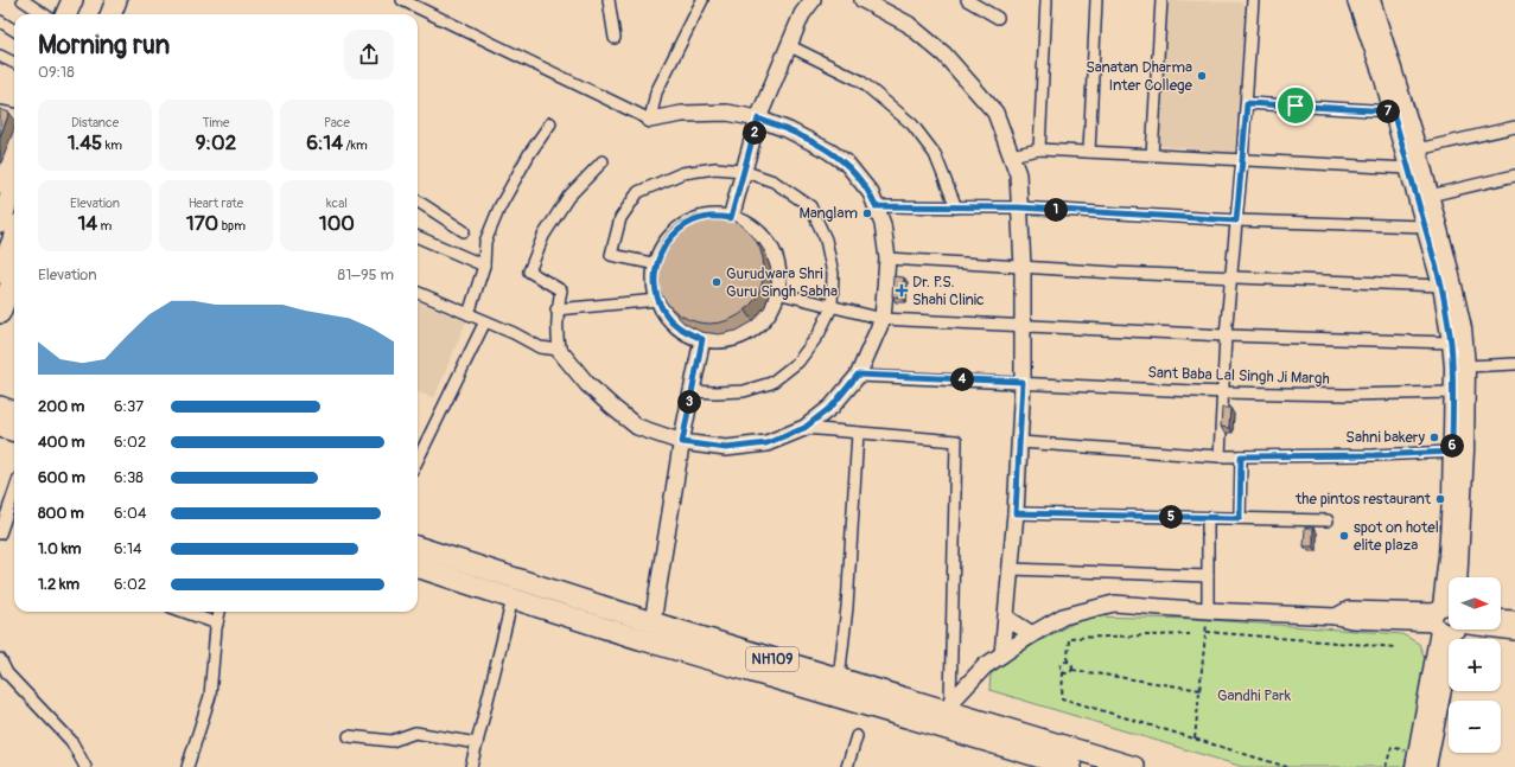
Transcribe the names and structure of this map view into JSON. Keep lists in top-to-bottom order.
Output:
{
  "streets": {
    "highway": ["NH109"],
    "street": ["Sant Baba Lal Singh Ji Margh"]
  },
  "parks": ["Gandhi Park"],
  "places": {
    "other": [
      "Sanatan Dharma Inter College",
      "Manglam",
      "Gurudwara Shri Guru Singh Sabha",
      "Sahni bakery",
      "the pintos restaurant",
      "spot on hotel elite plaza"
    ],
    "health": ["Dr. P.S. Shahi Clinic"]
  },
  "north": "right",
  "page": {
    "heading": ["Morning run", "09:18"],
    "stats": [
      ["Distance", "1.45 km"],
      ["Time", "9:02"],
      ["Pace", "6:14 /km"],
      ["Elevation", "14 m"],
      ["Heart rate", "170 bpm"],
      ["kcal", "100"]
    ],
    "pins": [
      "7",
      "2",
      "1",
      "4",
      "3",
      "6",
      "5"
    ],
    "chart": ["Elevation", "81–95 m"],
    "list": [
      {
        "name": "200 m",
        "note": "6:37"
      },
      {
        "name": "400 m",
        "note": "6:02"
      },
      {
        "name": "600 m",
        "note": "6:38"
      },
      {
        "name": "800 m",
        "note": "6:04"
      },
      {
        "name": "1.0 km",
        "note": "6:14"
      },
      {
        "name": "1.2 km",
        "note": "6:02"
      }
    ],
    "map_buttons": ["+", "−"]
  }
}
